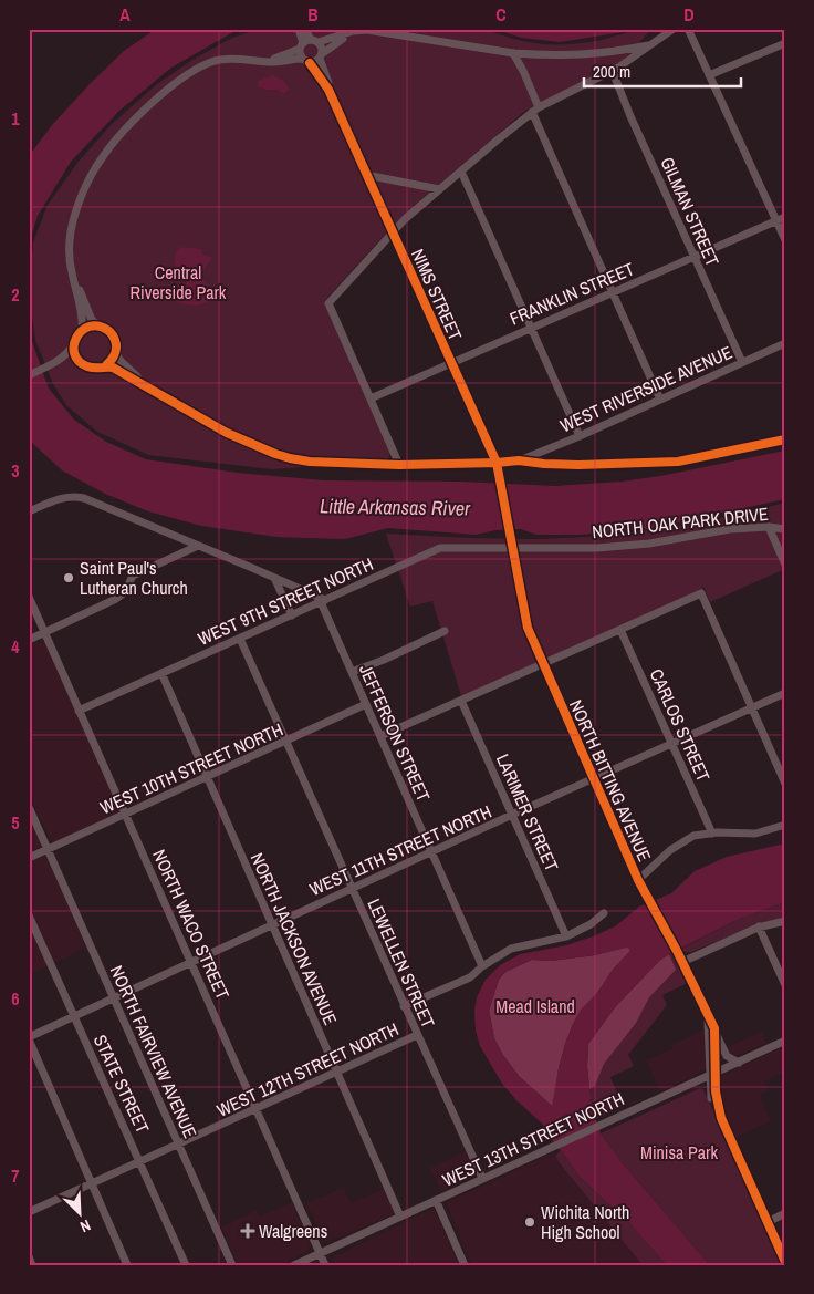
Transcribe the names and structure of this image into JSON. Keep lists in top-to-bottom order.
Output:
{
  "streets": {
    "street": [
      "GILMAN STREET",
      "FRANKLIN STREET",
      "NIMS STREET",
      "WEST RIVERSIDE AVENUE",
      "NORTH OAK PARK DRIVE",
      "WEST 9TH STREET NORTH",
      "CARLOS STREET",
      "JEFFERSON STREET",
      "WEST 10TH STREET NORTH",
      "NORTH BITTING AVENUE",
      "LARIMER STREET",
      "WEST 11TH STREET NORTH",
      "NORTH WACO STREET",
      "NORTH JACKSON AVENUE",
      "LEWELLEN STREET",
      "NORTH FAIRVIEW AVENUE",
      "WEST 12TH STREET NORTH",
      "STATE STREET",
      "WEST 13TH STREET NORTH"
    ]
  },
  "crossings": [
    ["GILMAN STREET", "FRANKLIN STREET"],
    ["GILMAN STREET", "WEST RIVERSIDE AVENUE"],
    ["FRANKLIN STREET", "NIMS STREET"],
    ["NIMS STREET", "NORTH OAK PARK DRIVE"],
    ["NIMS STREET", "WEST 9TH STREET NORTH"],
    ["NIMS STREET", "NORTH BITTING AVENUE"],
    ["NORTH OAK PARK DRIVE", "WEST 9TH STREET NORTH"],
    ["NORTH OAK PARK DRIVE", "NORTH BITTING AVENUE"],
    ["WEST 9TH STREET NORTH", "JEFFERSON STREET"],
    ["WEST 9TH STREET NORTH", "NORTH BITTING AVENUE"],
    ["WEST 9TH STREET NORTH", "NORTH WACO STREET"],
    ["WEST 9TH STREET NORTH", "NORTH JACKSON AVENUE"],
    ["WEST 9TH STREET NORTH", "LEWELLEN STREET"],
    ["CARLOS STREET", "WEST 11TH STREET NORTH"],
    ["JEFFERSON STREET", "WEST 10TH STREET NORTH"],
    ["JEFFERSON STREET", "WEST 11TH STREET NORTH"],
    ["JEFFERSON STREET", "WEST 12TH STREET NORTH"],
    ["WEST 10TH STREET NORTH", "NORTH WACO STREET"],
    ["WEST 10TH STREET NORTH", "NORTH JACKSON AVENUE"],
    ["WEST 10TH STREET NORTH", "LEWELLEN STREET"],
    ["WEST 10TH STREET NORTH", "NORTH FAIRVIEW AVENUE"],
    ["NORTH BITTING AVENUE", "WEST 11TH STREET NORTH"],
    ["NORTH BITTING AVENUE", "WEST 13TH STREET NORTH"],
    ["LARIMER STREET", "WEST 11TH STREET NORTH"],
    ["LARIMER STREET", "WEST 12TH STREET NORTH"],
    ["WEST 11TH STREET NORTH", "NORTH WACO STREET"],
    ["WEST 11TH STREET NORTH", "NORTH JACKSON AVENUE"],
    ["WEST 11TH STREET NORTH", "LEWELLEN STREET"],
    ["WEST 11TH STREET NORTH", "NORTH FAIRVIEW AVENUE"],
    ["WEST 11TH STREET NORTH", "STATE STREET"],
    ["NORTH WACO STREET", "WEST 12TH STREET NORTH"],
    ["NORTH WACO STREET", "WEST 13TH STREET NORTH"],
    ["NORTH JACKSON AVENUE", "WEST 12TH STREET NORTH"],
    ["NORTH JACKSON AVENUE", "WEST 13TH STREET NORTH"],
    ["LEWELLEN STREET", "WEST 12TH STREET NORTH"],
    ["LEWELLEN STREET", "WEST 13TH STREET NORTH"],
    ["NORTH FAIRVIEW AVENUE", "WEST 12TH STREET NORTH"],
    ["WEST 12TH STREET NORTH", "STATE STREET"]
  ],
  "water": ["Little Arkansas River"],
  "parks": ["Central Riverside Park", "Mead Island", "Minisa Park"],
  "places": {
    "other": ["Saint Paul's Lutheran Church", "Wichita North High School"],
    "health": ["Walgreens"]
  },
  "scale_bar": "200 m",
  "north": "bottom right",
  "grid": {
    "columns": [
      "A",
      "B",
      "C",
      "D"
    ],
    "rows": [
      "1",
      "2",
      "3",
      "4",
      "5",
      "6",
      "7"
    ]
  }
}
